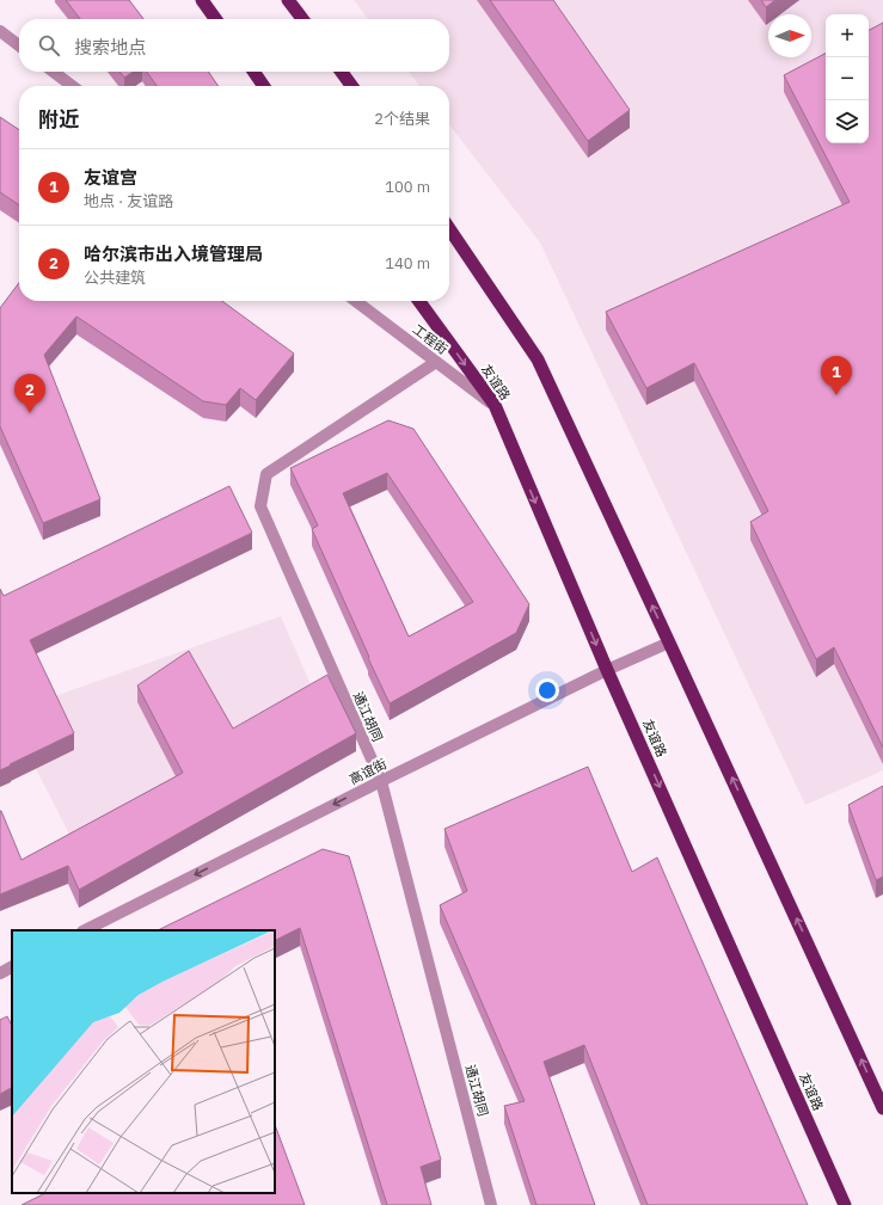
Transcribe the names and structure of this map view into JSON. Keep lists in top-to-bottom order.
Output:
{
  "streets": {
    "highway": ["友谊路"],
    "street": ["工程街", "通江胡同", "高谊街"]
  },
  "crossings": [
    ["工程街", "友谊路"],
    ["工程街", "通江胡同"],
    ["友谊路", "高谊街"],
    ["通江胡同", "高谊街"]
  ],
  "one_way": ["高谊街"],
  "north": "right",
  "page": {
    "map_buttons": ["+", "−"],
    "search": "搜索地点",
    "heading": ["附近", "2个结果"],
    "list": [
      {
        "mark": "1",
        "name": "友谊宫",
        "note": "地点 · 友谊路",
        "value": "100 m"
      },
      {
        "mark": "2",
        "name": "哈尔滨市出入境管理局",
        "note": "公共建筑",
        "value": "140 m"
      }
    ],
    "pins": ["1", "2"]
  }
}
